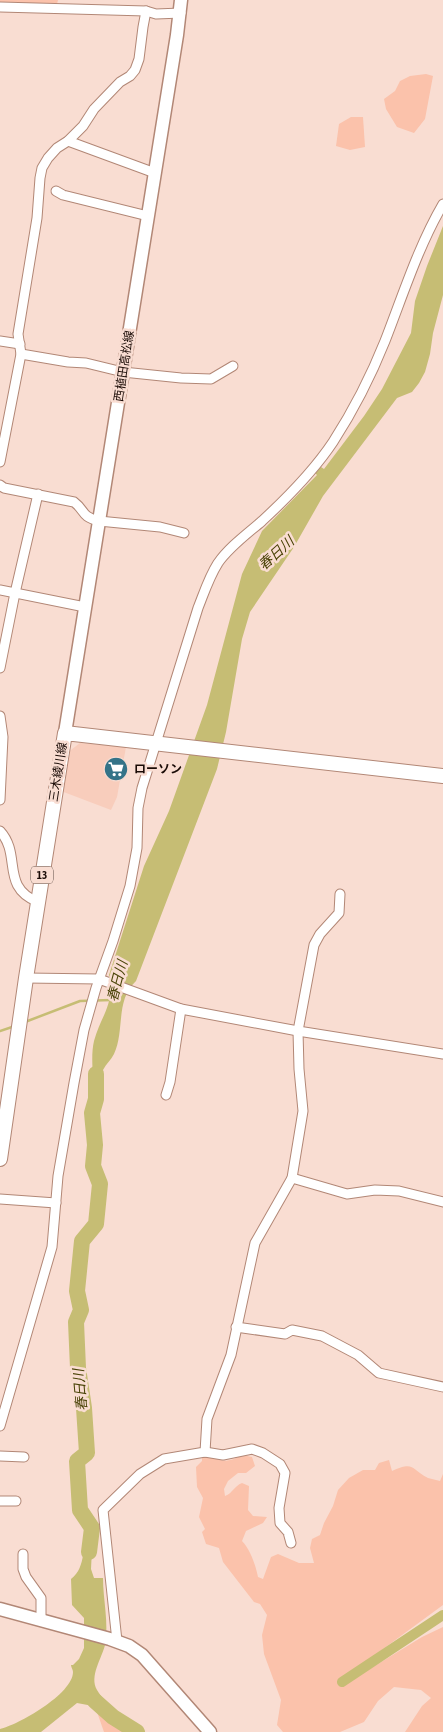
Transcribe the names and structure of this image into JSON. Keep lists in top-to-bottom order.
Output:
{
  "streets": {
    "main road": ["西植田高松線", "三木綾川線", "13"]
  },
  "crossings": [
    ["西植田高松線", "三木綾川線"]
  ],
  "water": ["春日川"],
  "places": {
    "supermarket": ["ローソン"]
  }
}
